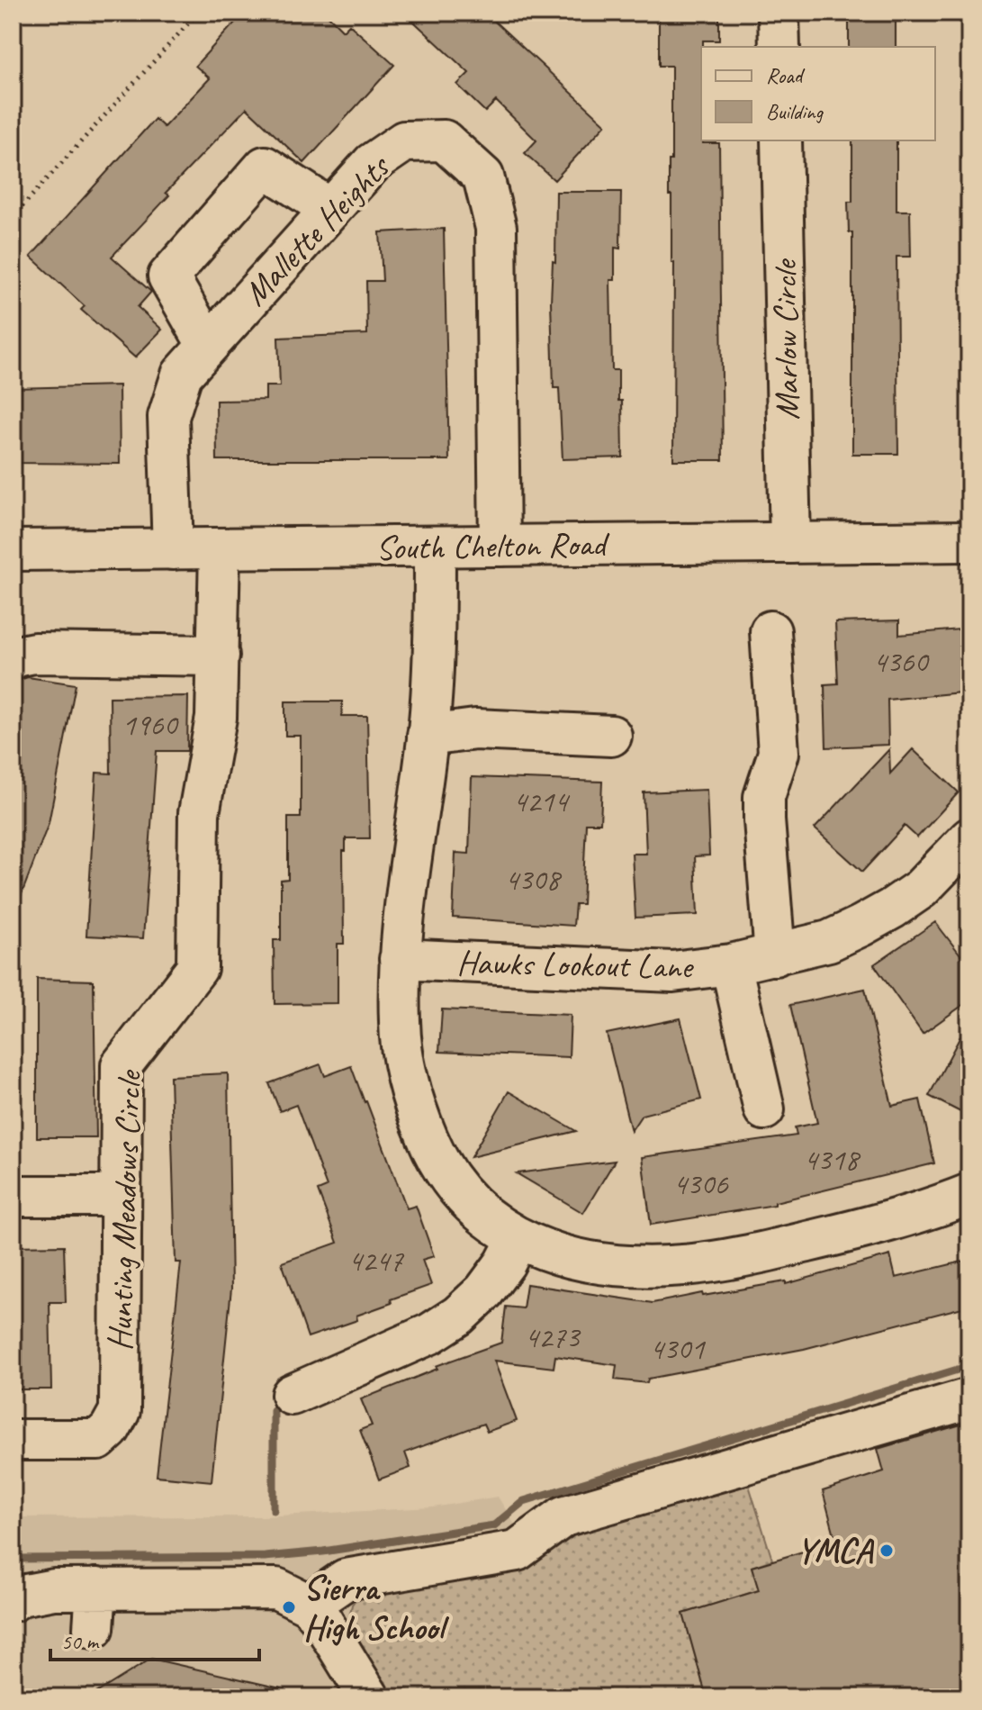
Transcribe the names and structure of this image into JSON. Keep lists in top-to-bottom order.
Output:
{
  "streets": {
    "street": [
      "Mallette Heights",
      "Marlow Circle",
      "South Chelton Road",
      "Hawks Lookout Lane",
      "Hunting Meadows Circle"
    ]
  },
  "crossings": [
    ["Mallette Heights", "South Chelton Road"],
    ["Marlow Circle", "South Chelton Road"],
    ["South Chelton Road", "Hunting Meadows Circle"]
  ],
  "places": ["YMCA", "Sierra High School"],
  "house_numbers": [
    "4360",
    "1960",
    "4214",
    "4308",
    "4318",
    "4306",
    "4247",
    "4273",
    "4301"
  ],
  "legend": ["Road", "Building"],
  "scale_bar": "50 m"
}
